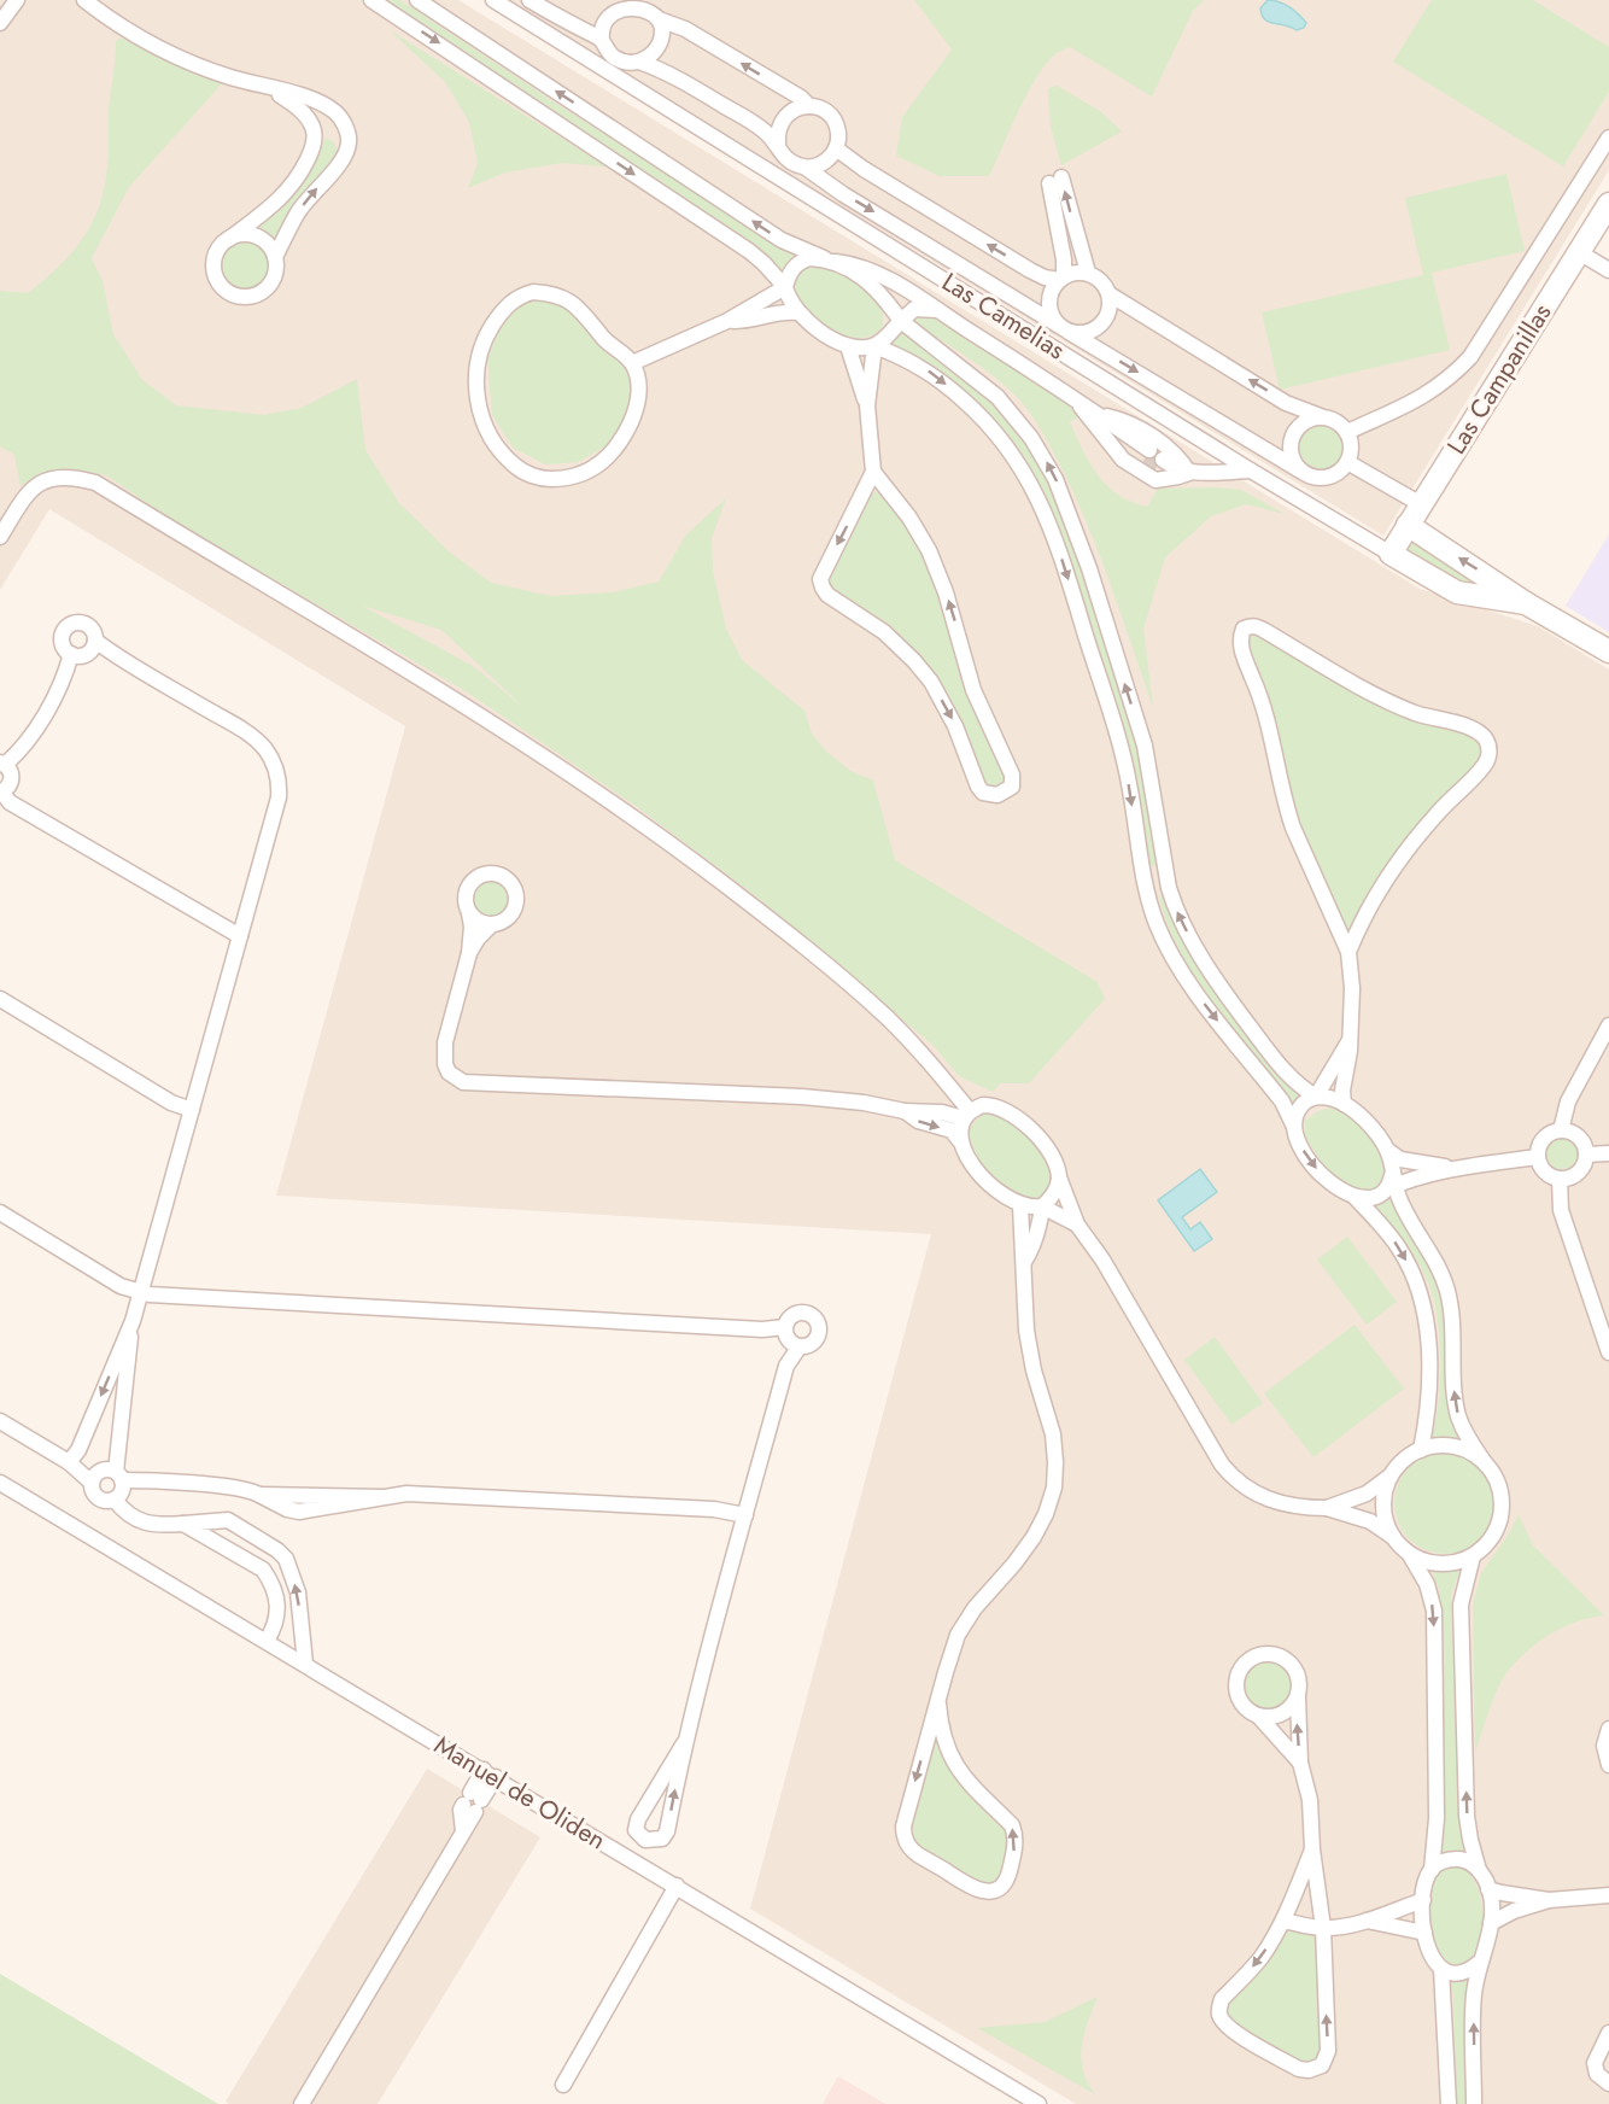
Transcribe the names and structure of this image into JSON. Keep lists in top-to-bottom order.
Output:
{
  "streets": {
    "street": ["Las Camelias", "Las Campanillas", "Manuel de Oliden"]
  },
  "crossings": [
    ["Las Camelias", "Las Campanillas"]
  ]
}
